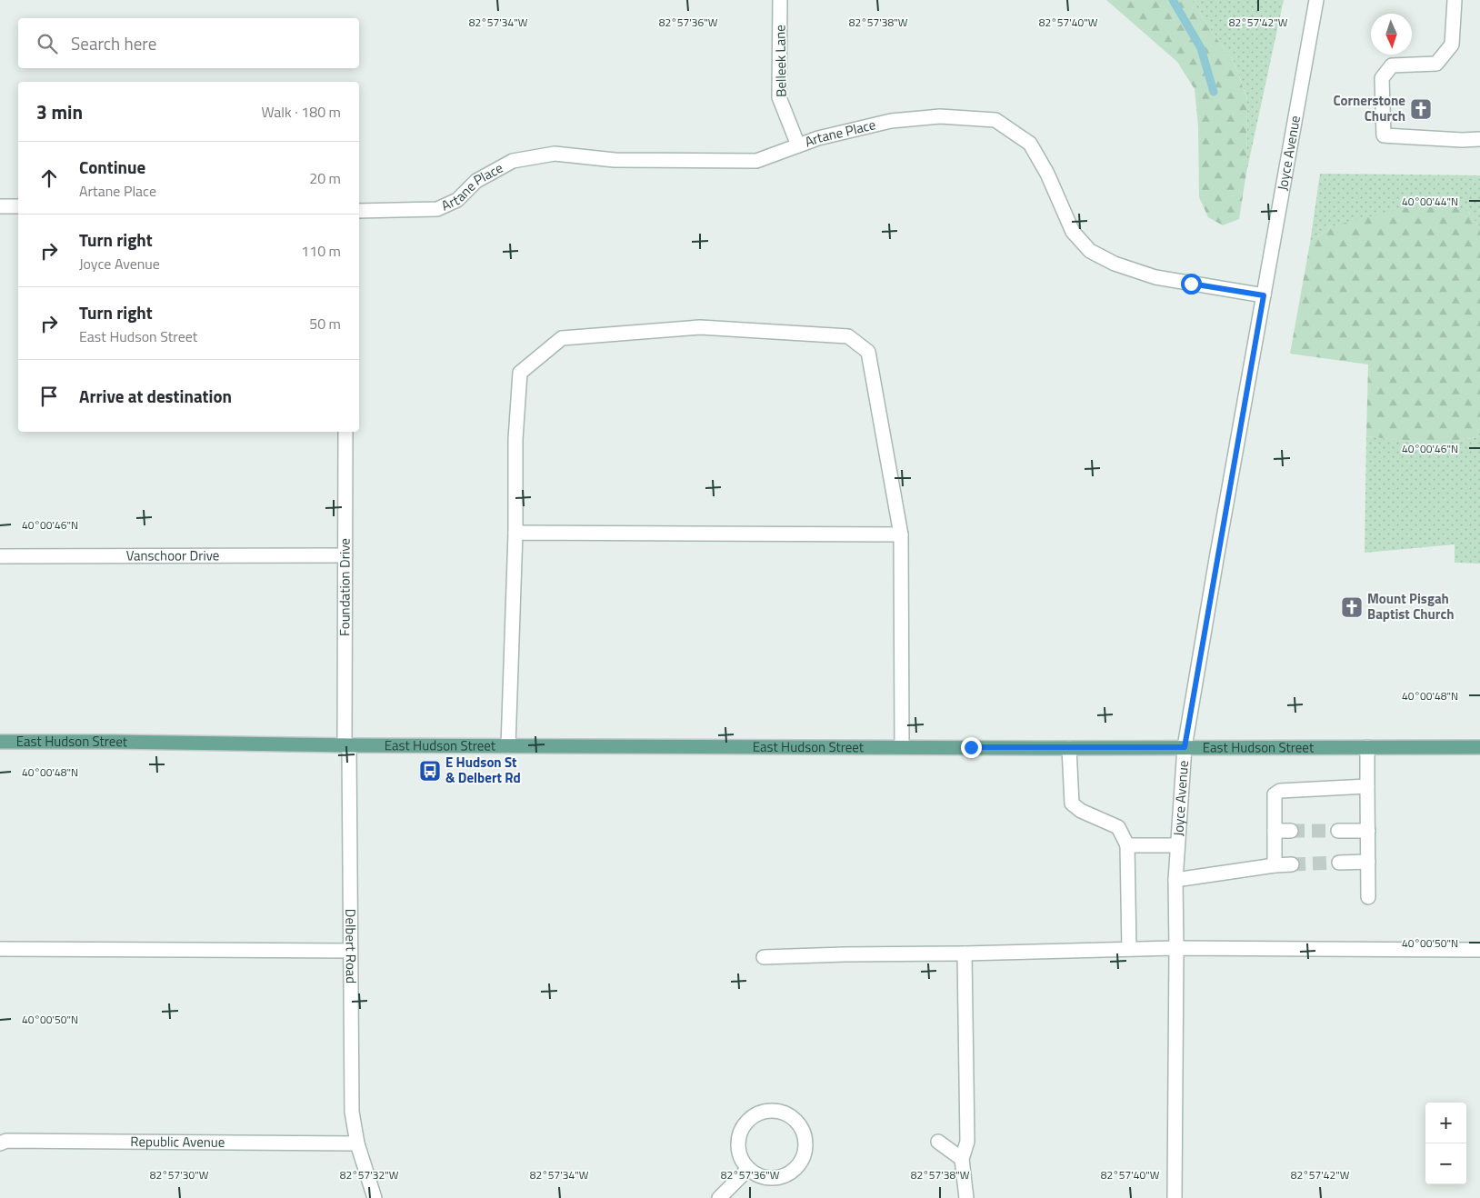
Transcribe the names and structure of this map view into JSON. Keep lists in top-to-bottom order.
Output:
{
  "streets": {
    "main road": ["East Hudson Street"],
    "street": [
      "Belleek Lane",
      "Artane Place",
      "Joyce Avenue",
      "Vanschoor Drive",
      "Foundation Drive",
      "Delbert Road",
      "Republic Avenue"
    ]
  },
  "crossings": [
    ["Belleek Lane", "Artane Place"],
    ["Artane Place", "Joyce Avenue"],
    ["Joyce Avenue", "East Hudson Street"],
    ["Vanschoor Drive", "Foundation Drive"],
    ["Foundation Drive", "East Hudson Street"],
    ["Foundation Drive", "Delbert Road"],
    ["East Hudson Street", "Delbert Road"],
    ["Delbert Road", "Republic Avenue"]
  ],
  "places": {
    "church": ["Cornerstone Church", "Mount Pisgah Baptist Church"],
    "bus stop": ["E Hudson St & Delbert Rd"]
  },
  "north": "bottom",
  "page": {
    "search": "Search here",
    "heading": ["3 min", "Walk · 180 m"],
    "list": [
      ["Continue", "Artane Place", "20 m"],
      ["Turn right", "Joyce Avenue", "110 m"],
      ["Turn right", "East Hudson Street", "50 m"],
      "Arrive at destination"
    ],
    "map_buttons": ["+", "−"]
  },
  "coordinates": [
    "82°57'34\"W",
    "82°57'36\"W",
    "82°57'38\"W",
    "82°57'40\"W",
    "82°57'42\"W",
    "40°00'44\"N",
    "40°00'46\"N",
    "40°00'48\"N",
    "40°00'50\"N",
    "82°57'30\"W",
    "82°57'32\"W"
  ]
}
